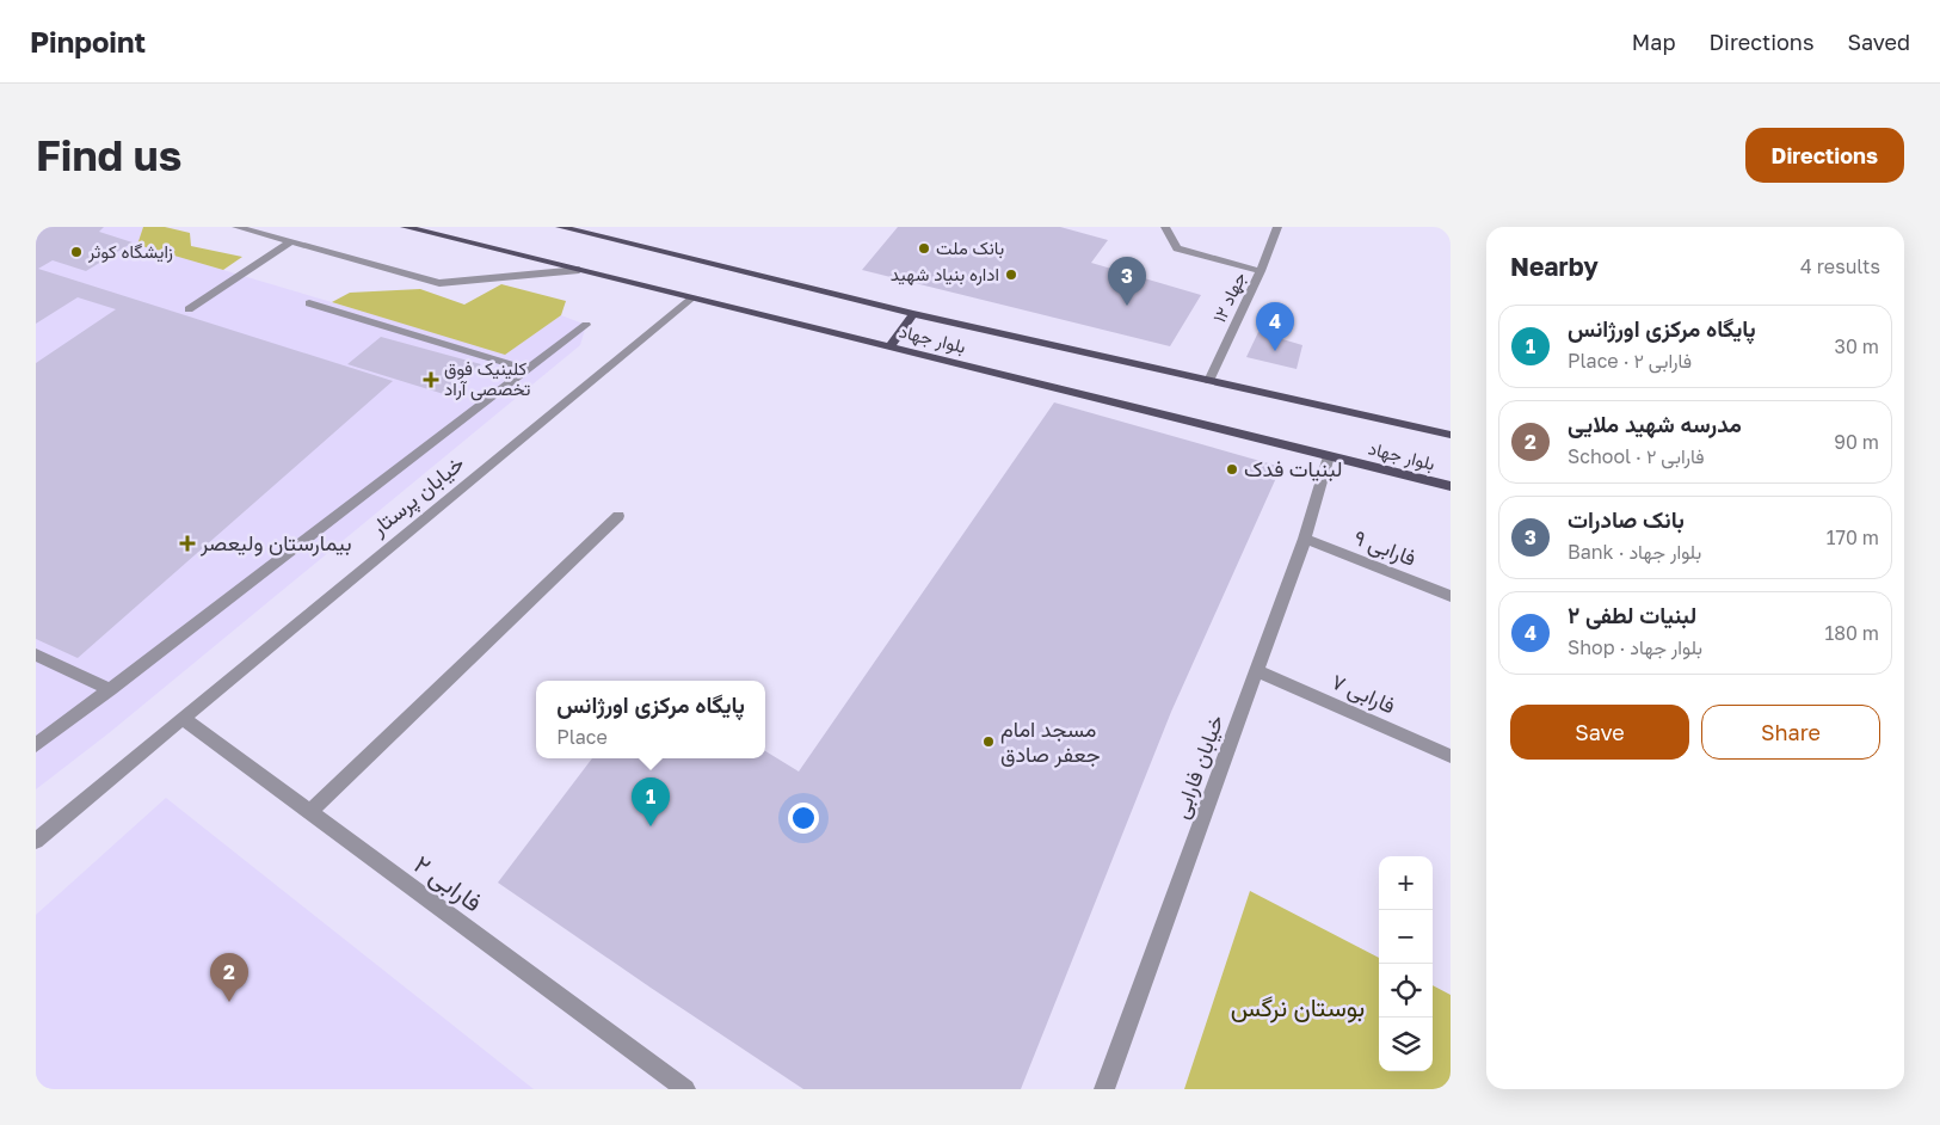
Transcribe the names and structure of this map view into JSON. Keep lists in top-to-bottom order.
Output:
{
  "streets": {
    "main road": ["بلوار جهاد"],
    "street": [
      "جهاد ۱۲",
      "خیابان پرستار",
      "فارابی ۹",
      "فارابی ۷",
      "خیابان فارابی",
      "فارابی ۲"
    ]
  },
  "crossings": [
    ["جهاد ۱۲", "بلوار جهاد"],
    ["بلوار جهاد", "خیابان پرستار"],
    ["بلوار جهاد", "خیابان فارابی"],
    ["خیابان پرستار", "فارابی ۲"],
    ["فارابی ۹", "خیابان فارابی"],
    ["فارابی ۷", "خیابان فارابی"]
  ],
  "parks": ["بوستان نرگس"],
  "places": {
    "other": [
      "بانک ملت",
      "زایشگاه کوثر",
      "اداره بنیاد شهید",
      "لبنیات فدک",
      "مسجد امام جعفر صادق"
    ],
    "health": ["کلینیک فوق تخصصی آراد", "بیمارستان ولیعصر"]
  },
  "page": {
    "header": "Pinpoint",
    "nav": ["Map", "Directions", "Saved"],
    "buttons": [
      "Directions",
      ["Save", "Share"]
    ],
    "title": "Find us",
    "heading": ["Nearby", "4 results"],
    "pins": [
      "3",
      "4",
      "1",
      "2"
    ],
    "list": [
      {
        "mark": "1",
        "name": "پایگاه مرکزی اورژانس",
        "note": "Place · فارابی ۲",
        "value": "30 m"
      },
      {
        "mark": "2",
        "name": "مدرسه شهید ملایی",
        "note": "School · فارابی ۲",
        "value": "90 m"
      },
      {
        "mark": "3",
        "name": "بانک صادرات",
        "note": "Bank · بلوار جهاد",
        "value": "170 m"
      },
      {
        "mark": "4",
        "name": "لبنیات لطفی ۲",
        "note": "Shop · بلوار جهاد",
        "value": "180 m"
      }
    ],
    "popup": ["پایگاه مرکزی اورژانس", "Place"],
    "map_buttons": ["+", "−"]
  }
}
